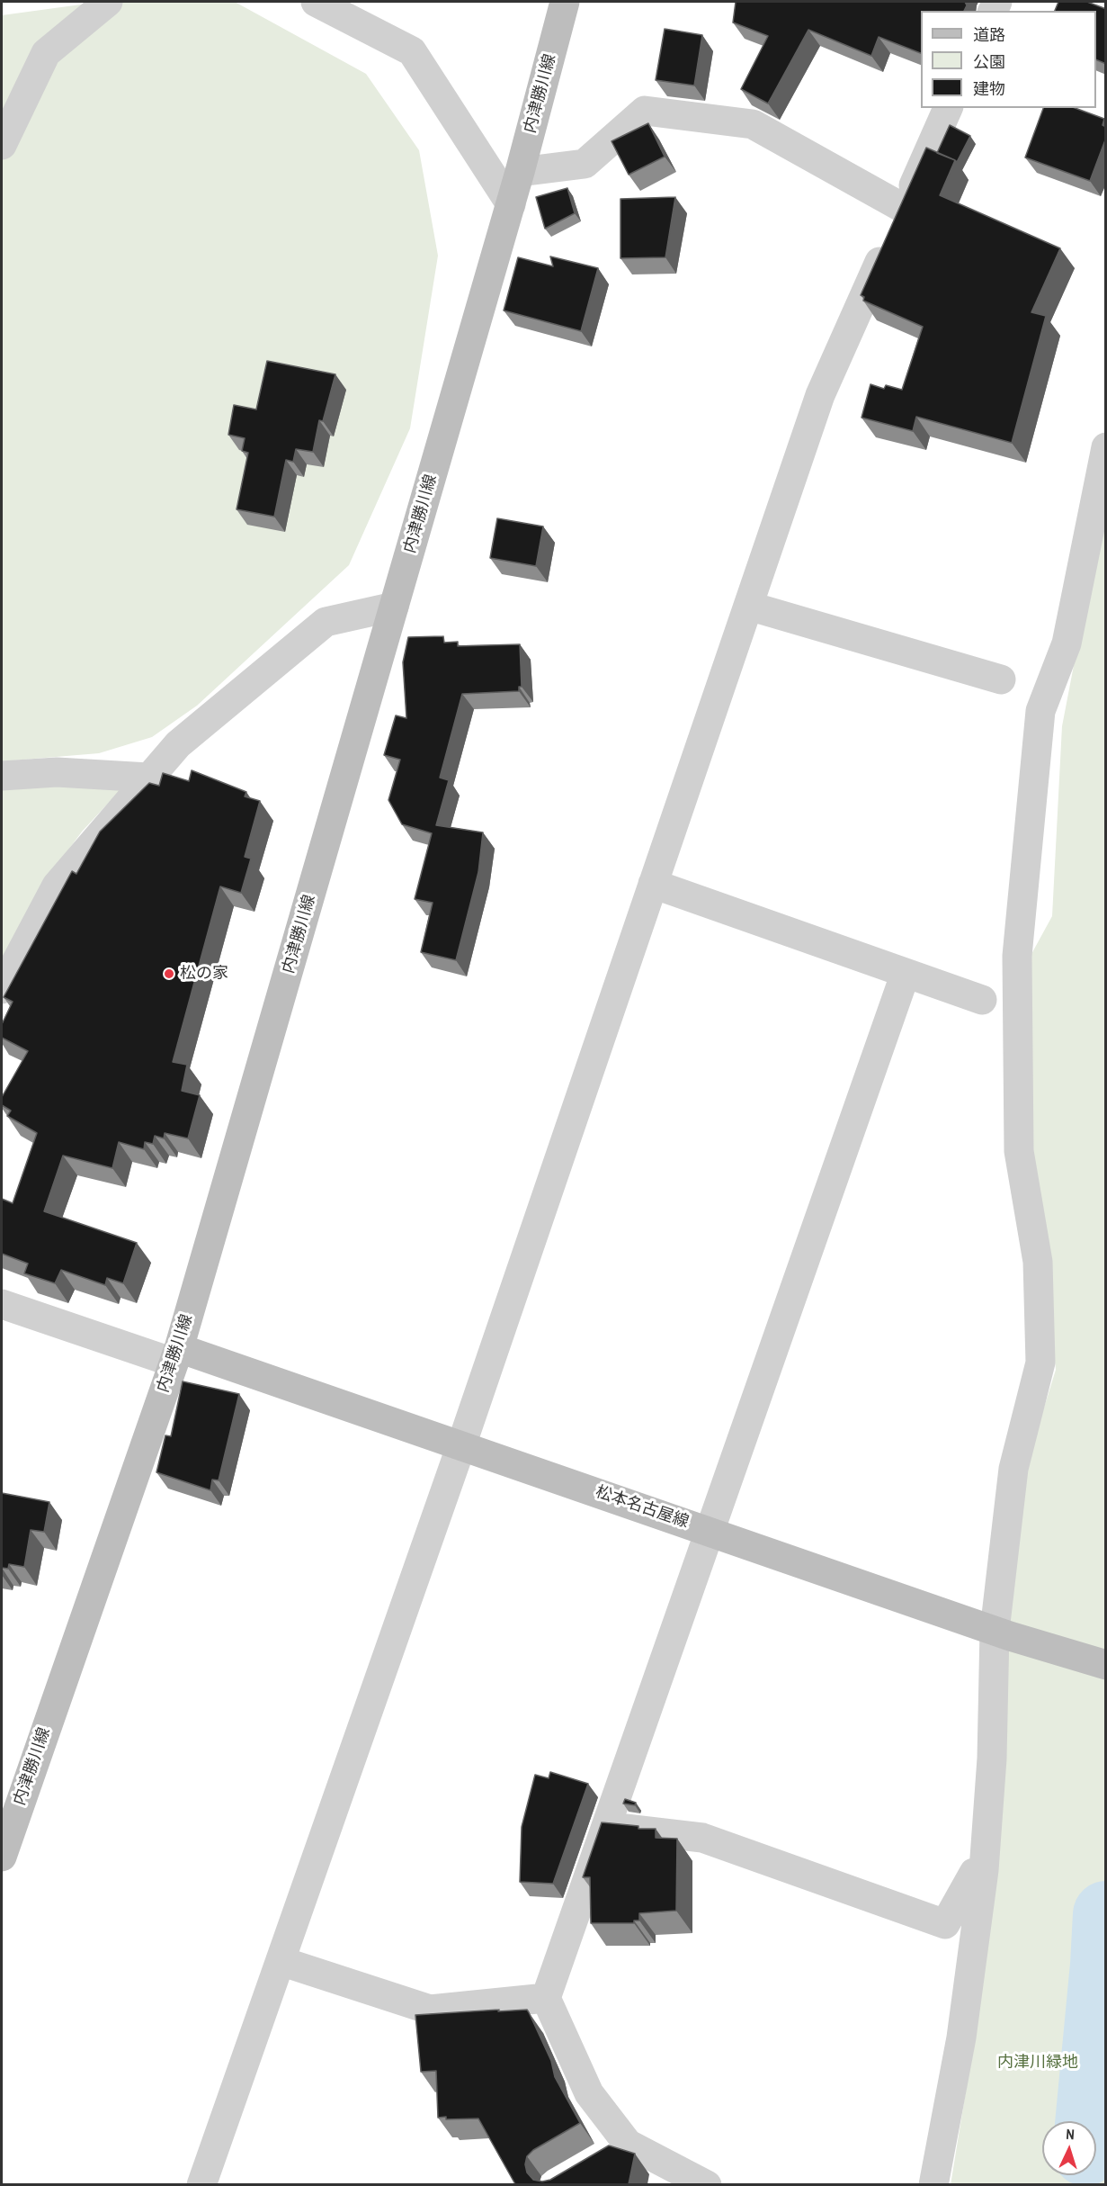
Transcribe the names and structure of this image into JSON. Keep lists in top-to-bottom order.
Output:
{
  "streets": {
    "main road": ["内津勝川線", "松本名古屋線"]
  },
  "crossings": [
    ["内津勝川線", "松本名古屋線"]
  ],
  "parks": ["内津川緑地"],
  "places": ["松の家"],
  "legend": ["道路", "公園", "建物"],
  "north": "top"
}
